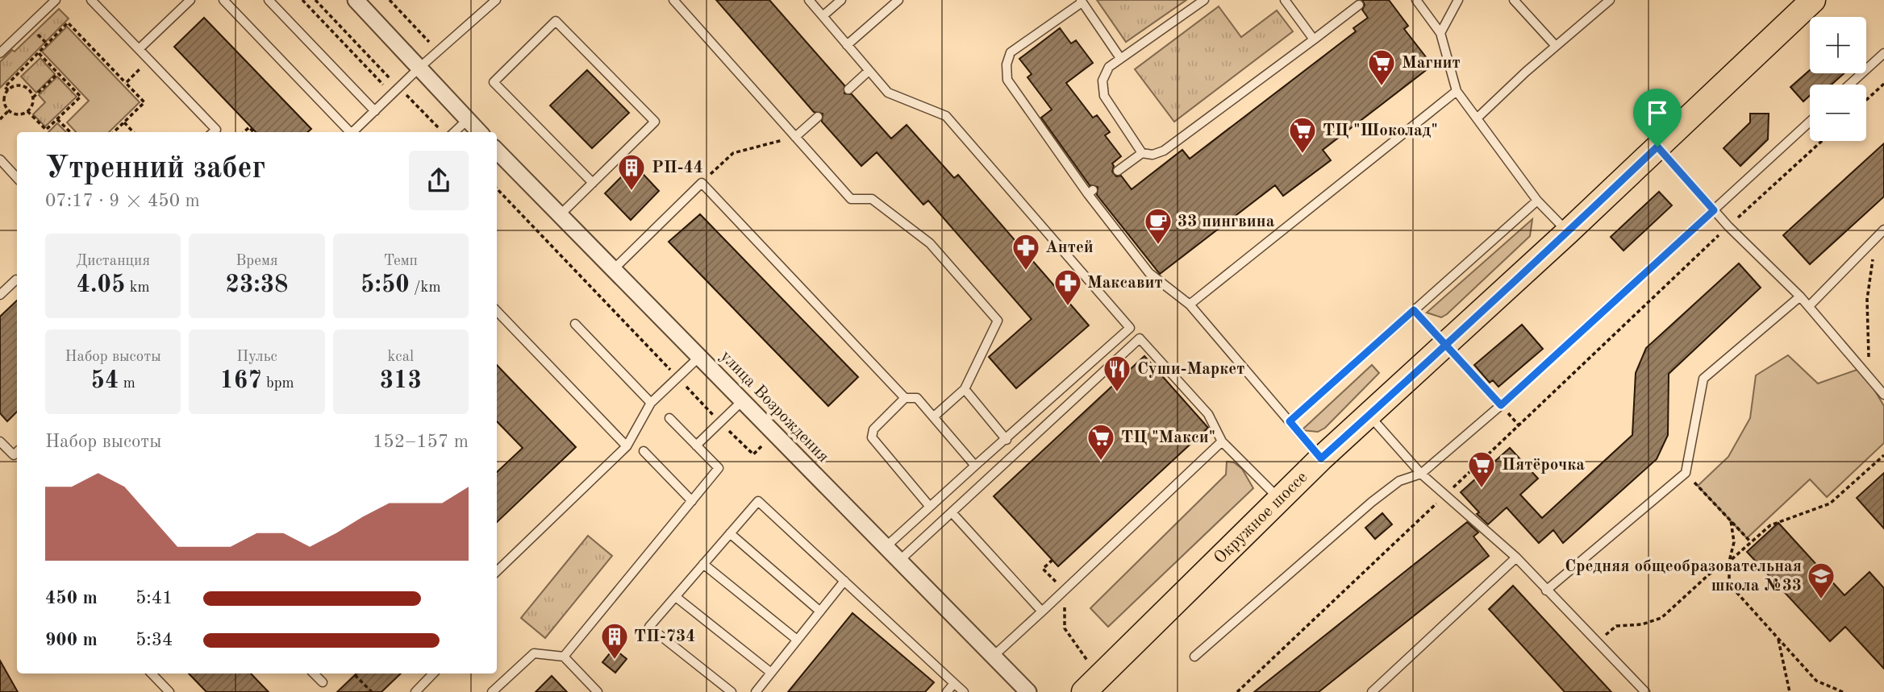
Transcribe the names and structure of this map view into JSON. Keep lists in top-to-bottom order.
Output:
{
  "streets": {
    "main road": ["Окружное шоссе"],
    "street": ["улица Возрождения"]
  },
  "places": {
    "supermarket": [
      "Магнит",
      "ТЦ \"Шоколад\"",
      "ТЦ \"Макси\"",
      "Пятёрочка"
    ],
    "building": ["РП-44", "ТП-734"],
    "cafe": ["33 пингвина"],
    "pharmacy": ["Антей", "Максавит"],
    "restaurant": ["Суши-Маркет"],
    "school or university": ["Средняя общеобразовательная школа №33"]
  },
  "page": {
    "map_buttons": ["+", "−"],
    "heading": ["Утренний забег", "07:17 · 9 × 450 m"],
    "stats": [
      ["Дистанция", "4.05 km"],
      ["Время", "23:38"],
      ["Темп", "5:50 /km"],
      ["Набор высоты", "54 m"],
      ["Пульс", "167 bpm"],
      ["kcal", "313"]
    ],
    "chart": ["Набор высоты", "152–157 m"],
    "list": [
      {
        "name": "450 m",
        "note": "5:41"
      },
      {
        "name": "900 m",
        "note": "5:34"
      }
    ]
  }
}
